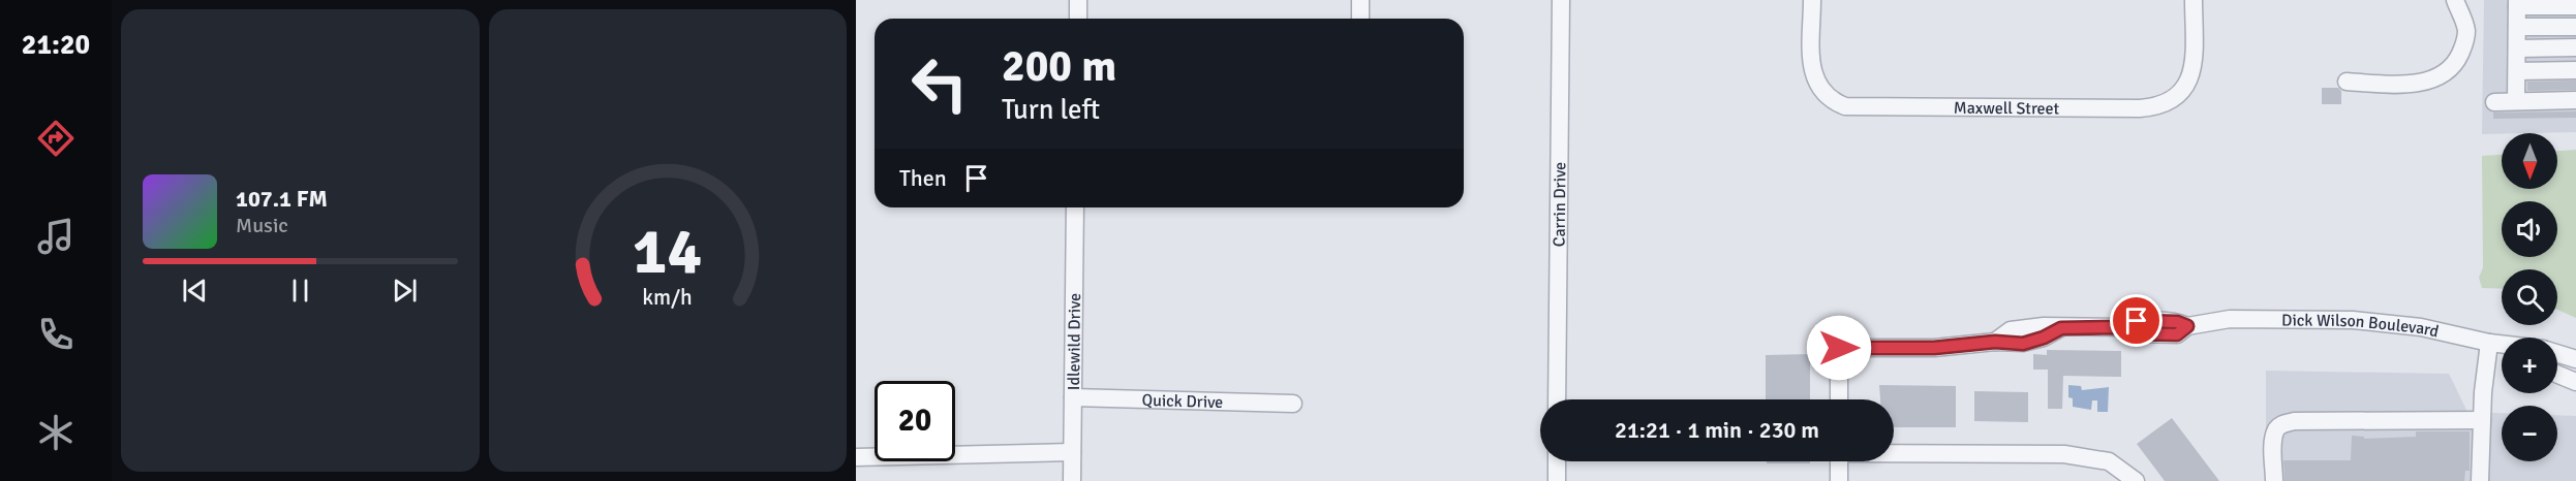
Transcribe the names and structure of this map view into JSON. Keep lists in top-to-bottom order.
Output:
{
  "streets": {
    "street": [
      "Maxwell Street",
      "Carrin Drive",
      "Dick Wilson Boulevard",
      "Idlewild Drive",
      "Quick Drive"
    ]
  },
  "crossings": [
    ["Idlewild Drive", "Quick Drive"]
  ],
  "north": "bottom",
  "page": {
    "tabs": "21:20",
    "turn": ["200 m", "Turn left"],
    "map_buttons": ["+", "−"],
    "then": "Then",
    "song": ["107.1 FM", "Music"],
    "limit": "20",
    "trip": "21:21 · 1 min · 230 m",
    "gauge": ["14", "km/h"]
  }
}
